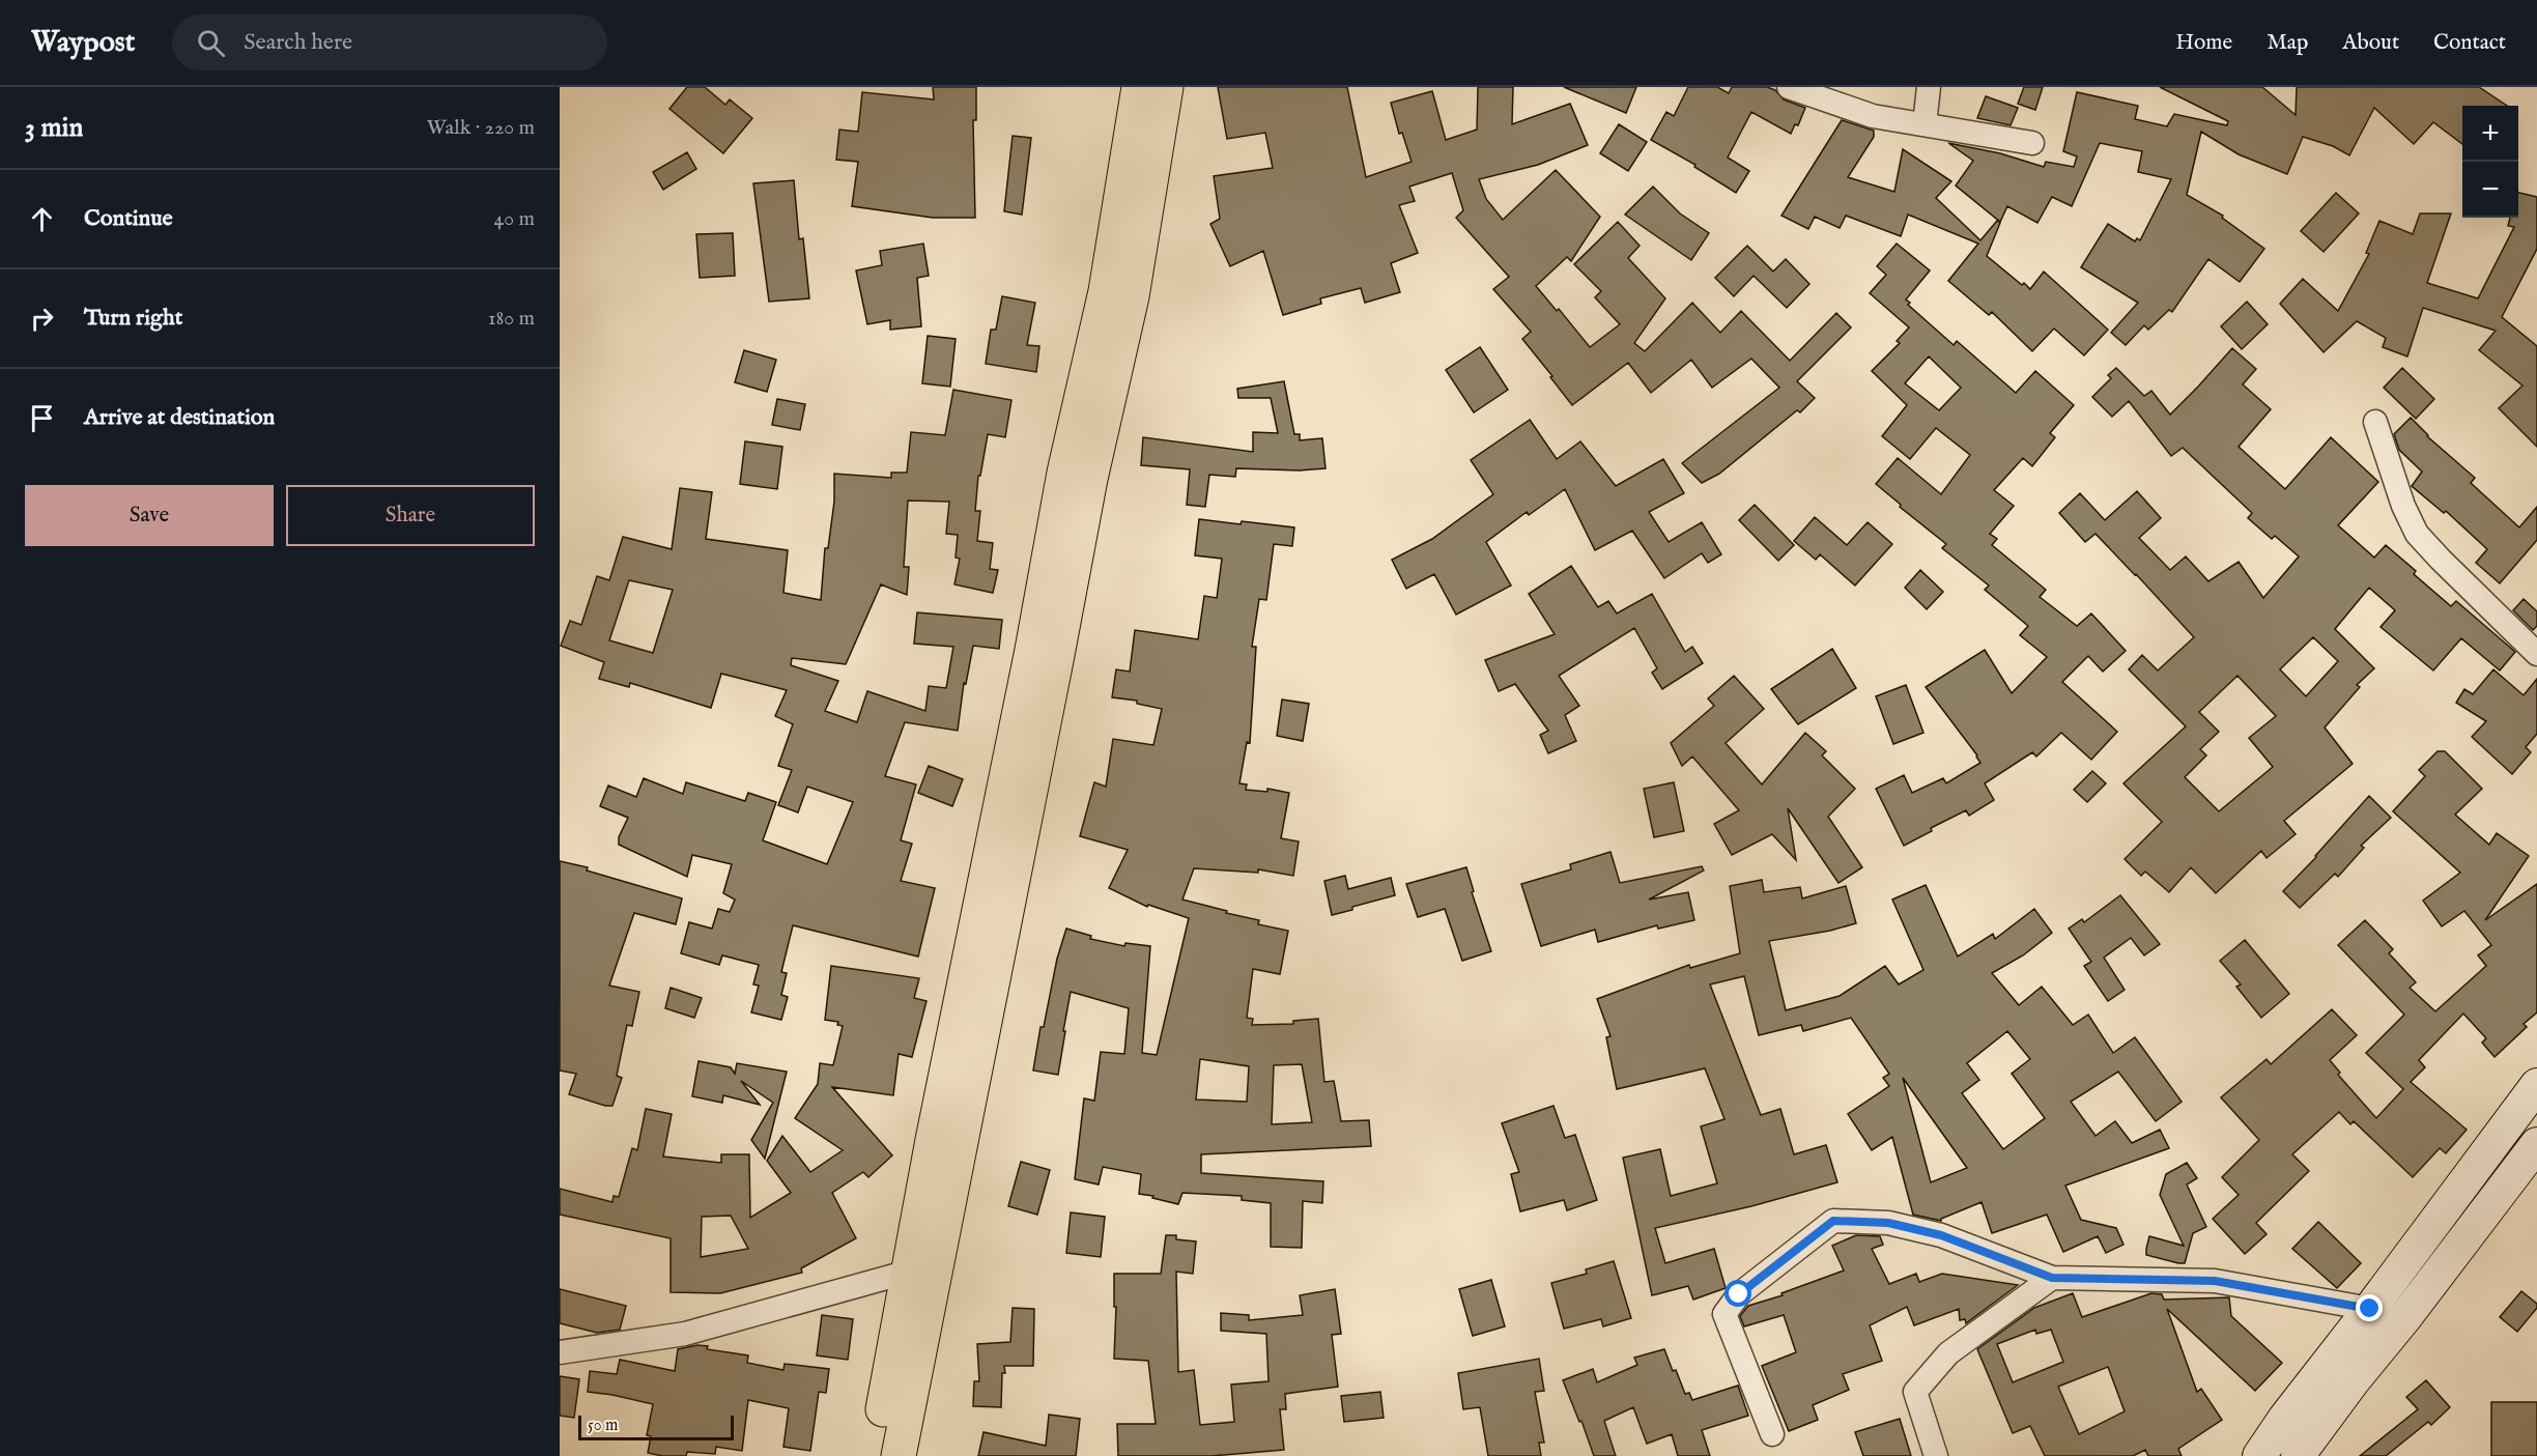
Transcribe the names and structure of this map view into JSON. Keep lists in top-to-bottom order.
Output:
{
  "scale_bar": "50 m",
  "page": {
    "header": "Waypost",
    "search": "Search here",
    "nav": [
      "Home",
      "Map",
      "About",
      "Contact"
    ],
    "heading": ["3 min", "Walk · 220 m"],
    "map_buttons": ["+", "−"],
    "list": [
      ["Continue", "40 m"],
      ["Turn right", "180 m"],
      "Arrive at destination"
    ],
    "buttons": ["Save", "Share"],
    "scale": "50 m"
  }
}
